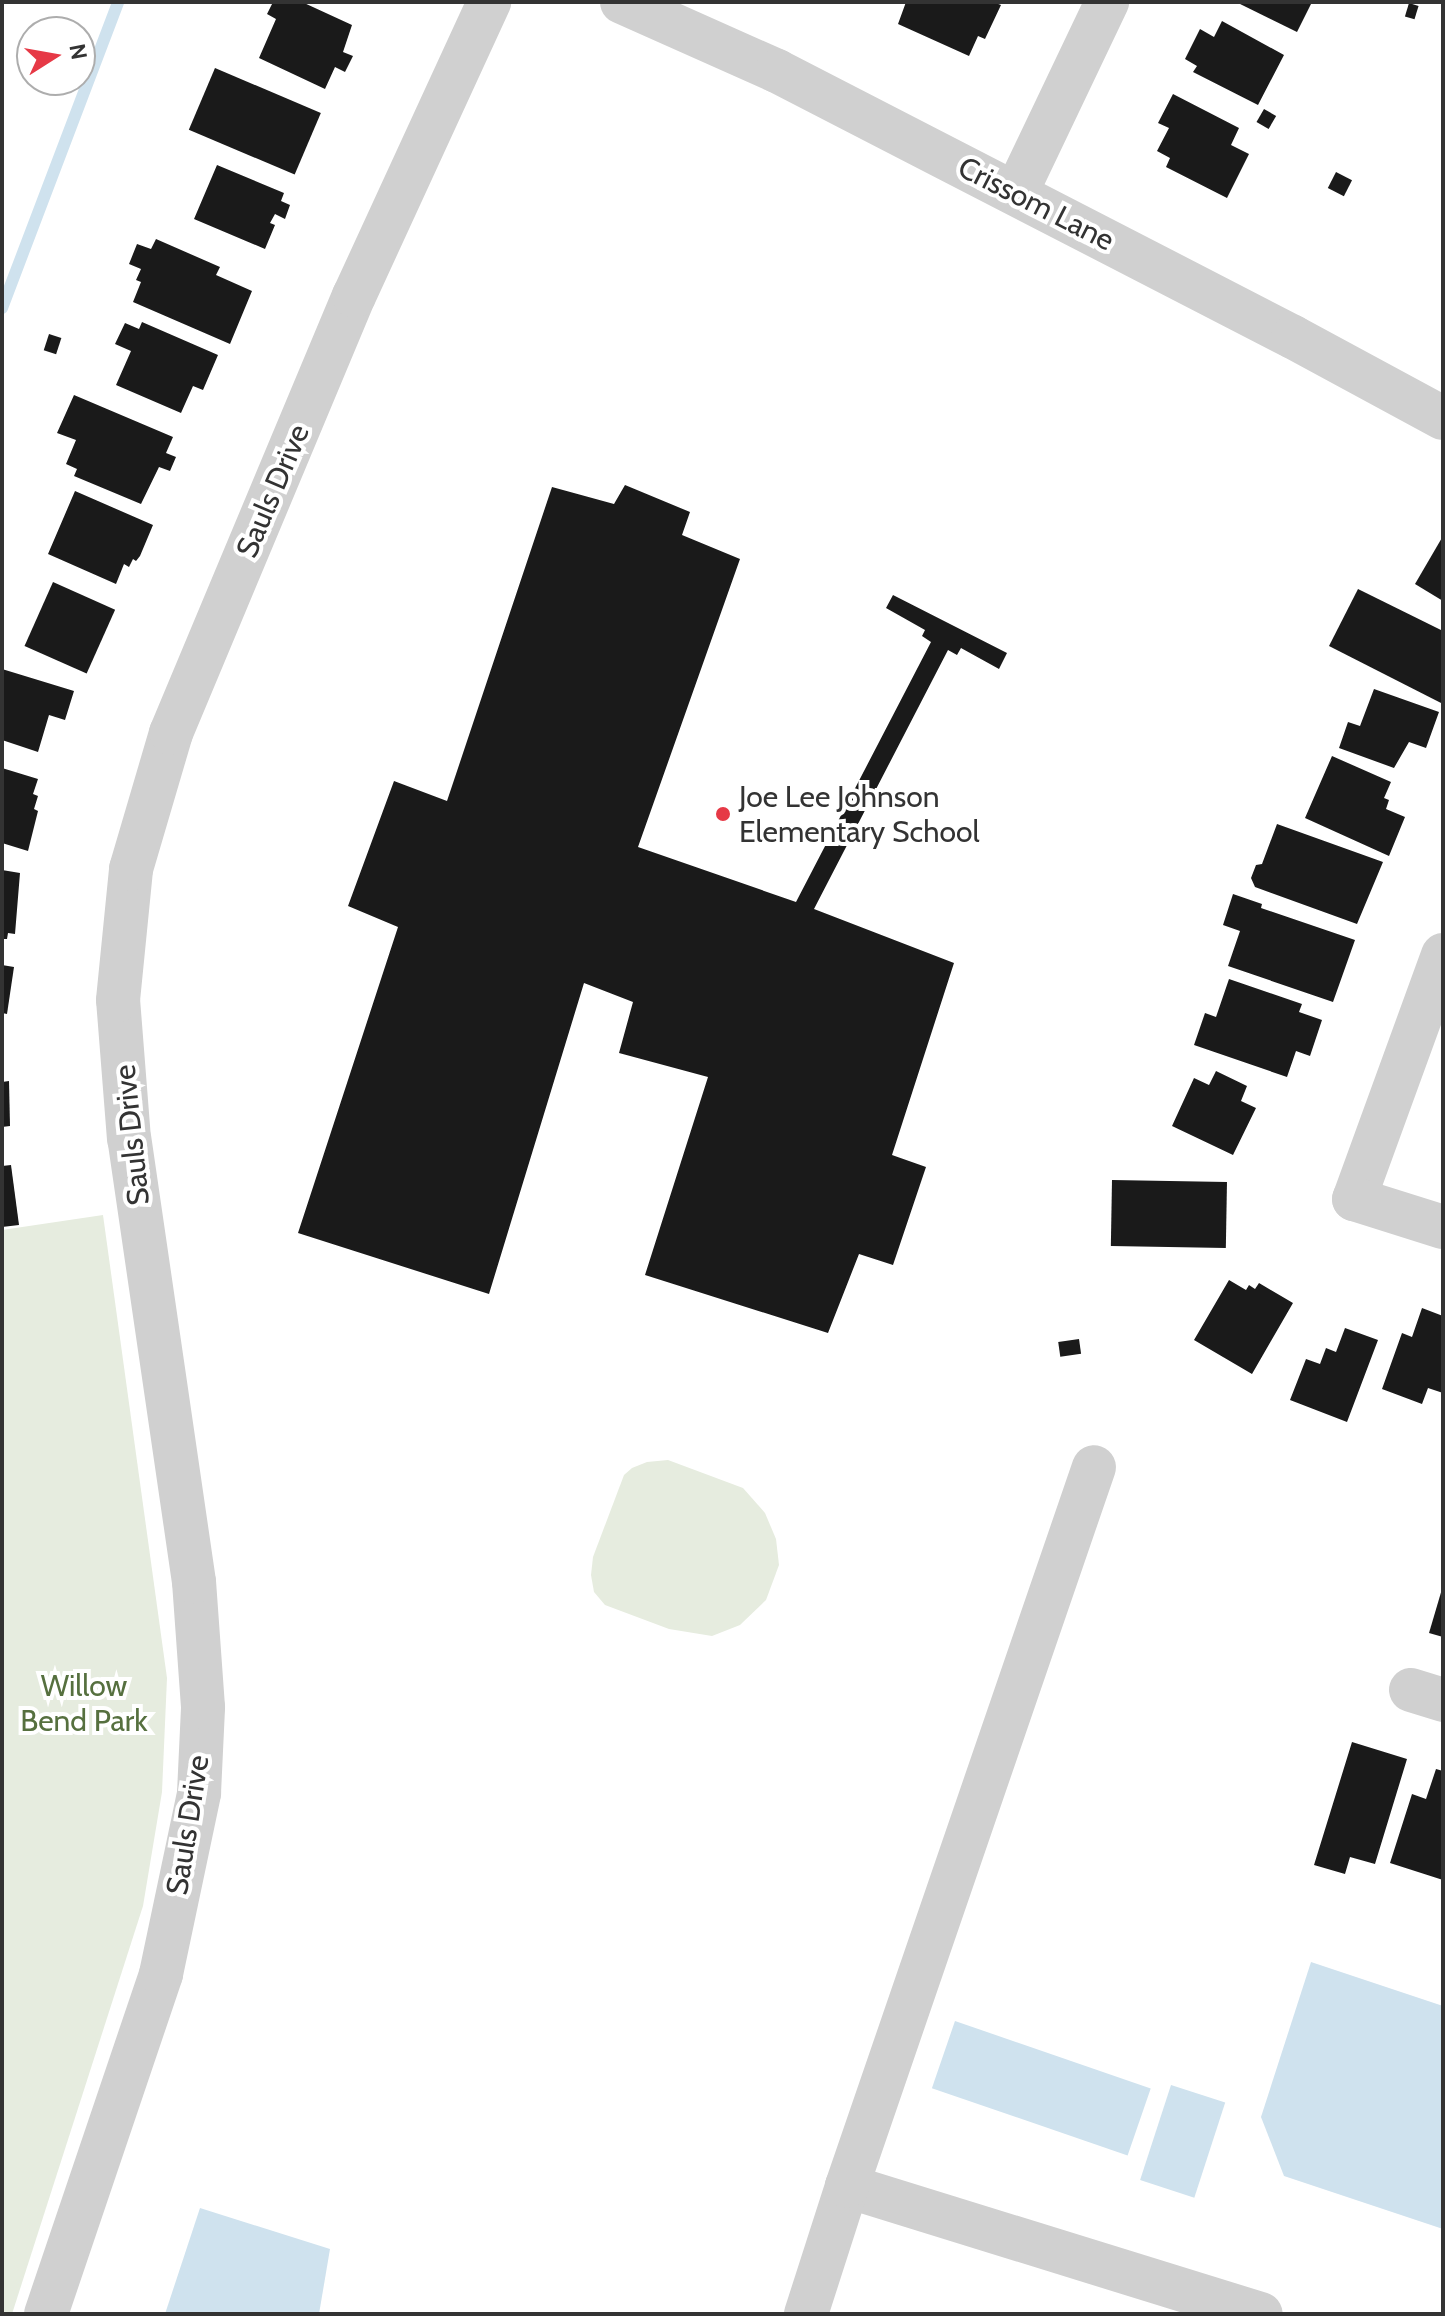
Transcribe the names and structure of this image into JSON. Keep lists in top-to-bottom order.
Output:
{
  "streets": {
    "street": ["Crissom Lane", "Sauls Drive"]
  },
  "parks": ["Willow Bend Park"],
  "places": ["Joe Lee Johnson Elementary School"],
  "north": "right"
}
